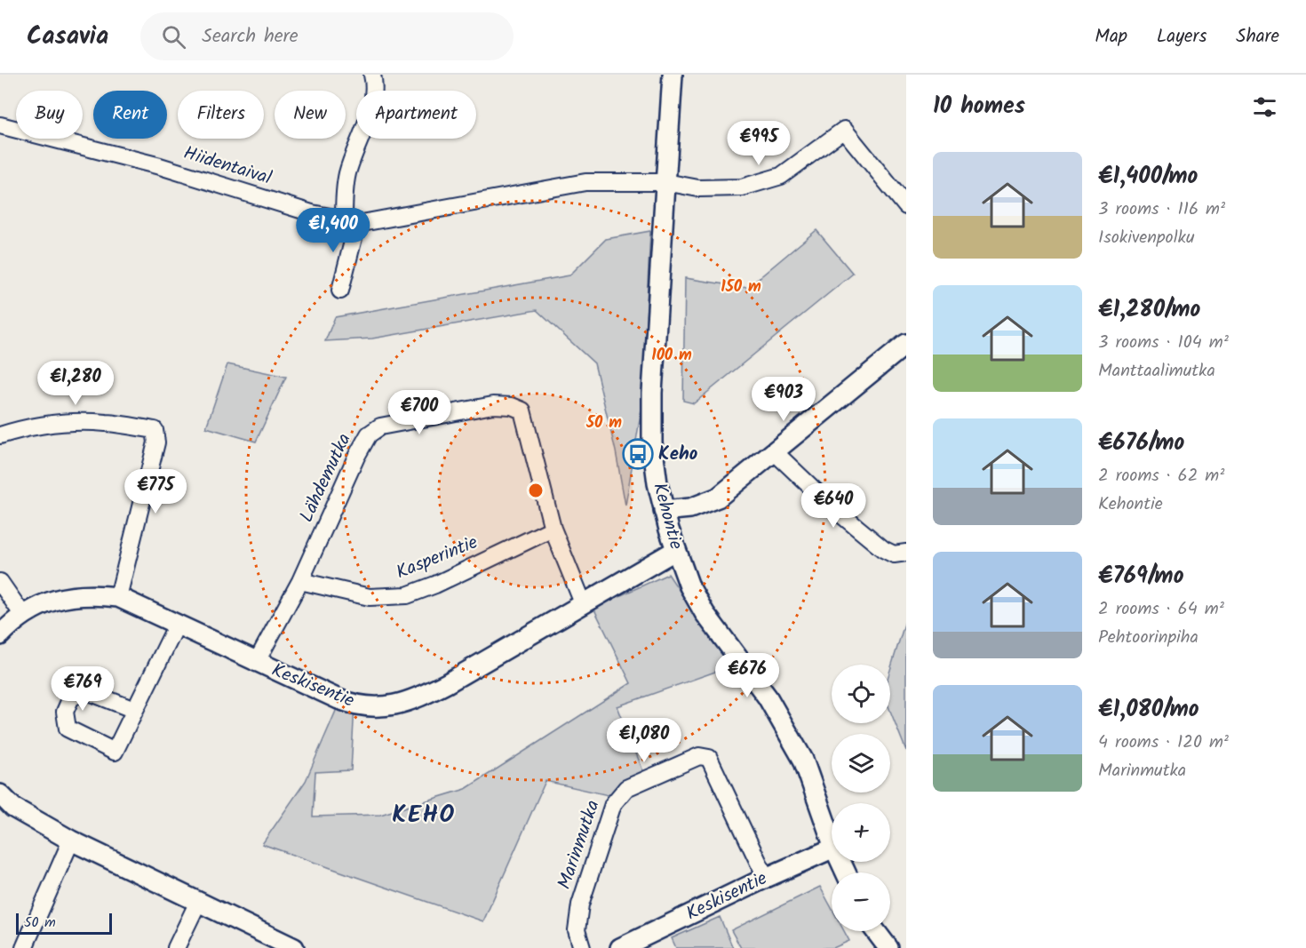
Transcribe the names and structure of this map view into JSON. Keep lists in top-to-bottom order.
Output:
{
  "streets": {
    "street": [
      "Hiidentaival",
      "Lähdemutka",
      "Kehontie",
      "Kasperintie",
      "Keskisentie",
      "Marinmutka"
    ]
  },
  "crossings": [
    ["Hiidentaival", "Kehontie"],
    ["Lähdemutka", "Kasperintie"],
    ["Lähdemutka", "Keskisentie"],
    ["Kehontie", "Keskisentie"],
    ["Keskisentie", "Marinmutka"]
  ],
  "districts": ["KEHO"],
  "places": {
    "bus stop": ["Keho"]
  },
  "scale_bar": "50 m",
  "page": {
    "header": "Casavia",
    "search": "Search here",
    "nav": ["Map", "Layers", "Share"],
    "heading": "10 homes",
    "chip": [
      "Buy",
      "Rent",
      "Filters",
      "New",
      "Apartment"
    ],
    "price": [
      "€995",
      "€1,400",
      "€1,280",
      "€903",
      "€700",
      "€775",
      "€640",
      "€676",
      "€769",
      "€1,080"
    ],
    "list": [
      {
        "name": "€1,400/mo",
        "note": "3 rooms · 116 m² · Isokivenpolku"
      },
      {
        "name": "€1,280/mo",
        "note": "3 rooms · 104 m² · Manttaalimutka"
      },
      {
        "name": "€676/mo",
        "note": "2 rooms · 62 m² · Kehontie"
      },
      {
        "name": "€769/mo",
        "note": "2 rooms · 64 m² · Pehtoorinpiha"
      },
      {
        "name": "€1,080/mo",
        "note": "4 rooms · 120 m² · Marinmutka"
      }
    ],
    "map_buttons": ["+", "−"],
    "scale": "50 m"
  },
  "rings": ["150 m", "100 m", "50 m"]
}
